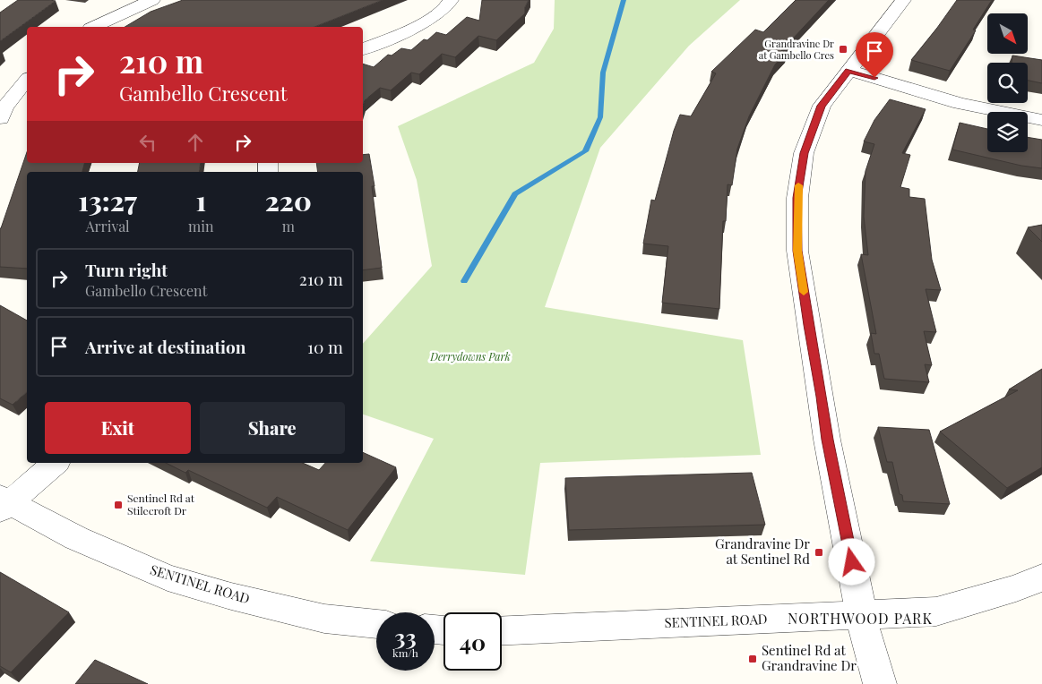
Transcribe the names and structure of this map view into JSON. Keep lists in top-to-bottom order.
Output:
{
  "streets": {
    "street": ["SENTINEL ROAD"]
  },
  "districts": ["NORTHWOOD PARK"],
  "parks": ["Derrydowns Park"],
  "places": {
    "transit": [
      "Grandravine Dr at Gambello Cres",
      "Sentinel Rd at Stilecroft Dr",
      "Grandravine Dr at Sentinel Rd",
      "Sentinel Rd at Grandravine Dr"
    ]
  },
  "north": "bottom right",
  "page": {
    "turn": ["210 m", "Gambello Crescent"],
    "eta": [
      "13:27",
      "Arrival",
      "1",
      "min",
      "220",
      "m"
    ],
    "list": [
      {
        "name": "Turn right",
        "note": "Gambello Crescent",
        "value": "210 m"
      },
      {
        "name": "Arrive at destination",
        "value": "10 m"
      }
    ],
    "buttons": ["Exit", "Share"],
    "speed": "33 km/h",
    "limit": "40"
  }
}
